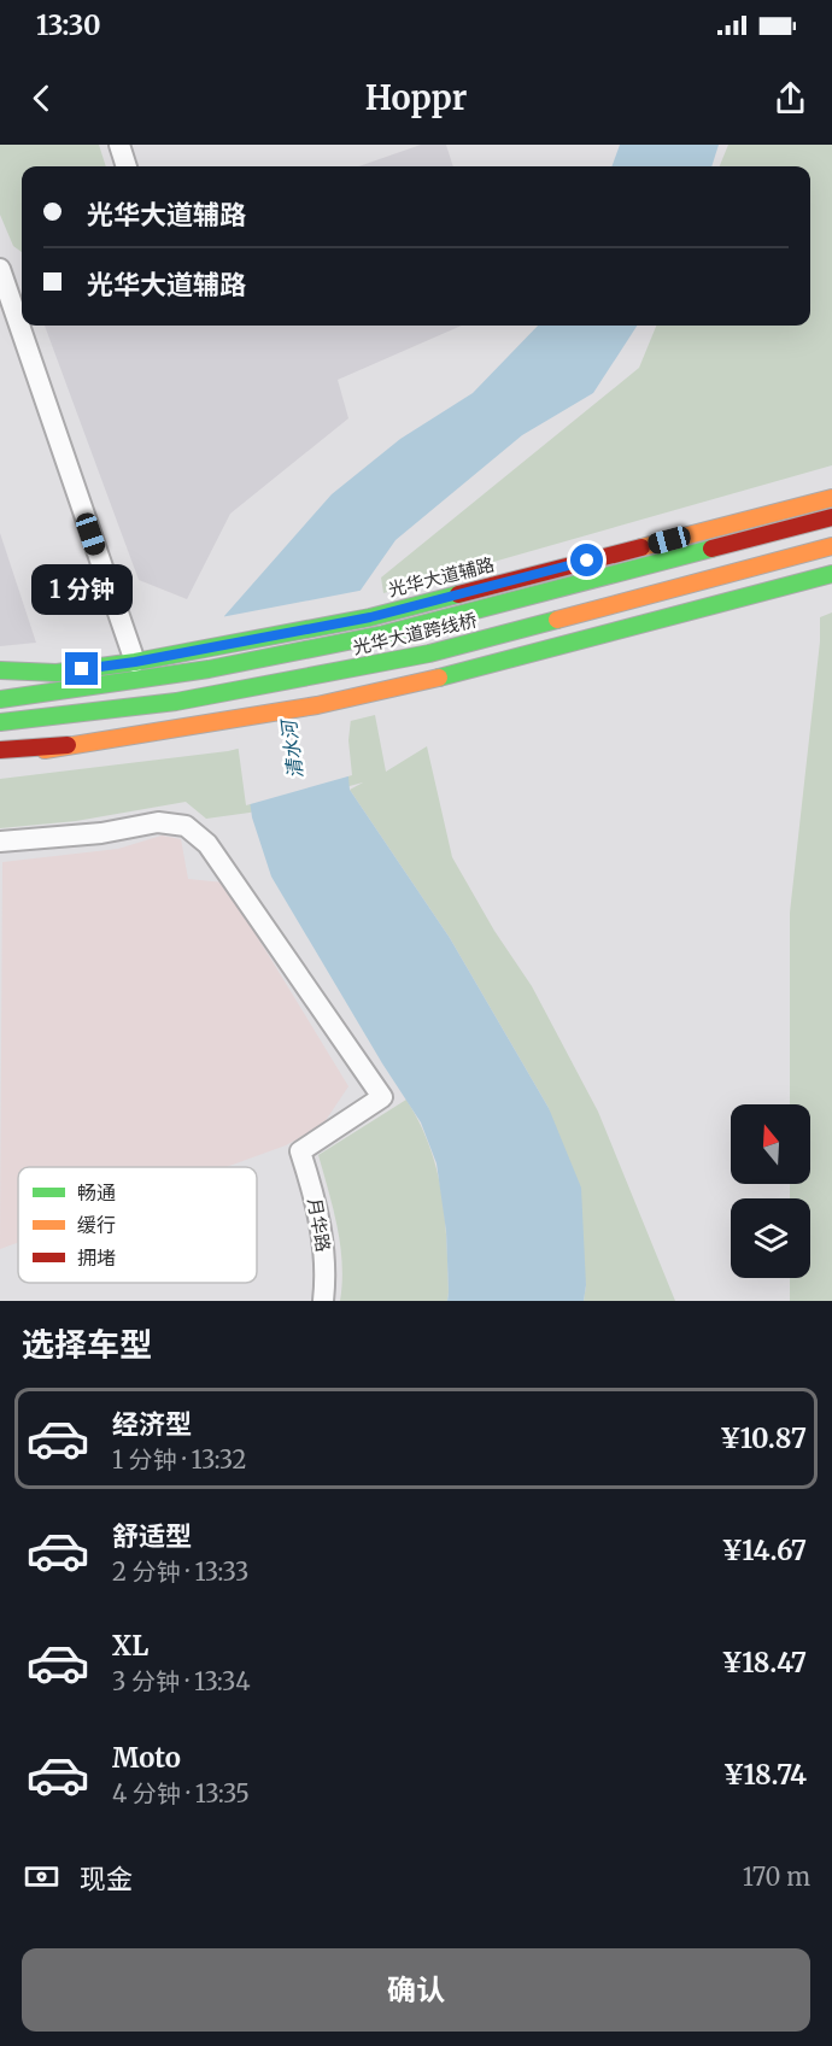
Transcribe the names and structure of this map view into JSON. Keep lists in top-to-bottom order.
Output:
{
  "streets": {
    "main road": ["光华大道辅路", "光华大道跨线桥"],
    "street": ["月华路"]
  },
  "water": ["清水河"],
  "legend": ["畅通", "缓行", "拥堵"],
  "north": "top",
  "page": {
    "status": "13:30",
    "header": "Hoppr",
    "banner": ["光华大道辅路", "光华大道辅路"],
    "bubble": "1 分钟",
    "heading": "选择车型",
    "list": [
      {
        "name": "经济型",
        "note": "1 分钟 · 13:32",
        "value": "¥10.87"
      },
      {
        "name": "舒适型",
        "note": "2 分钟 · 13:33",
        "value": "¥14.67"
      },
      {
        "name": "XL",
        "note": "3 分钟 · 13:34",
        "value": "¥18.47"
      },
      {
        "name": "Moto",
        "note": "4 分钟 · 13:35",
        "value": "¥18.74"
      }
    ],
    "pay": ["现金", "170 m"],
    "buttons": "确认"
  }
}
